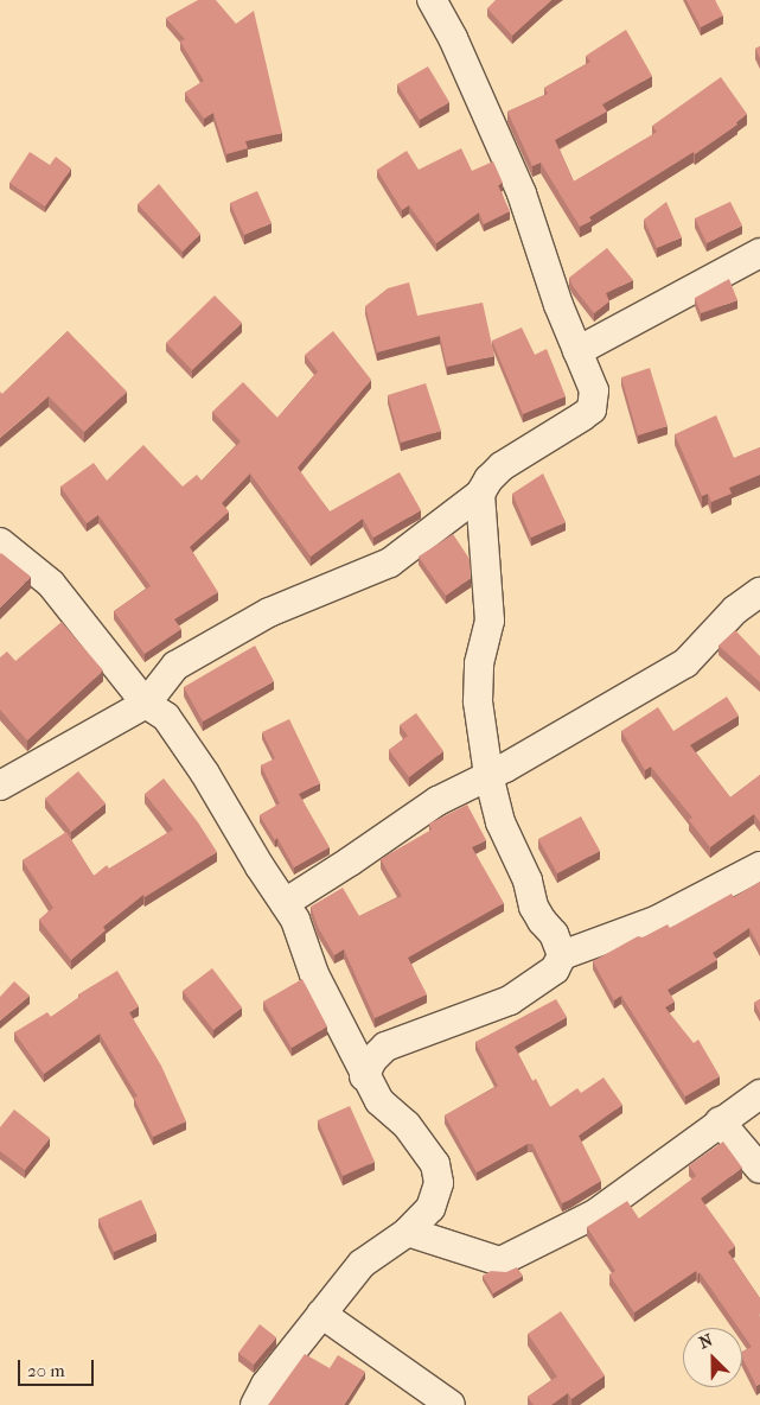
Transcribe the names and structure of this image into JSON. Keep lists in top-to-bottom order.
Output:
{
  "scale_bar": "20 m",
  "north": "top left"
}
